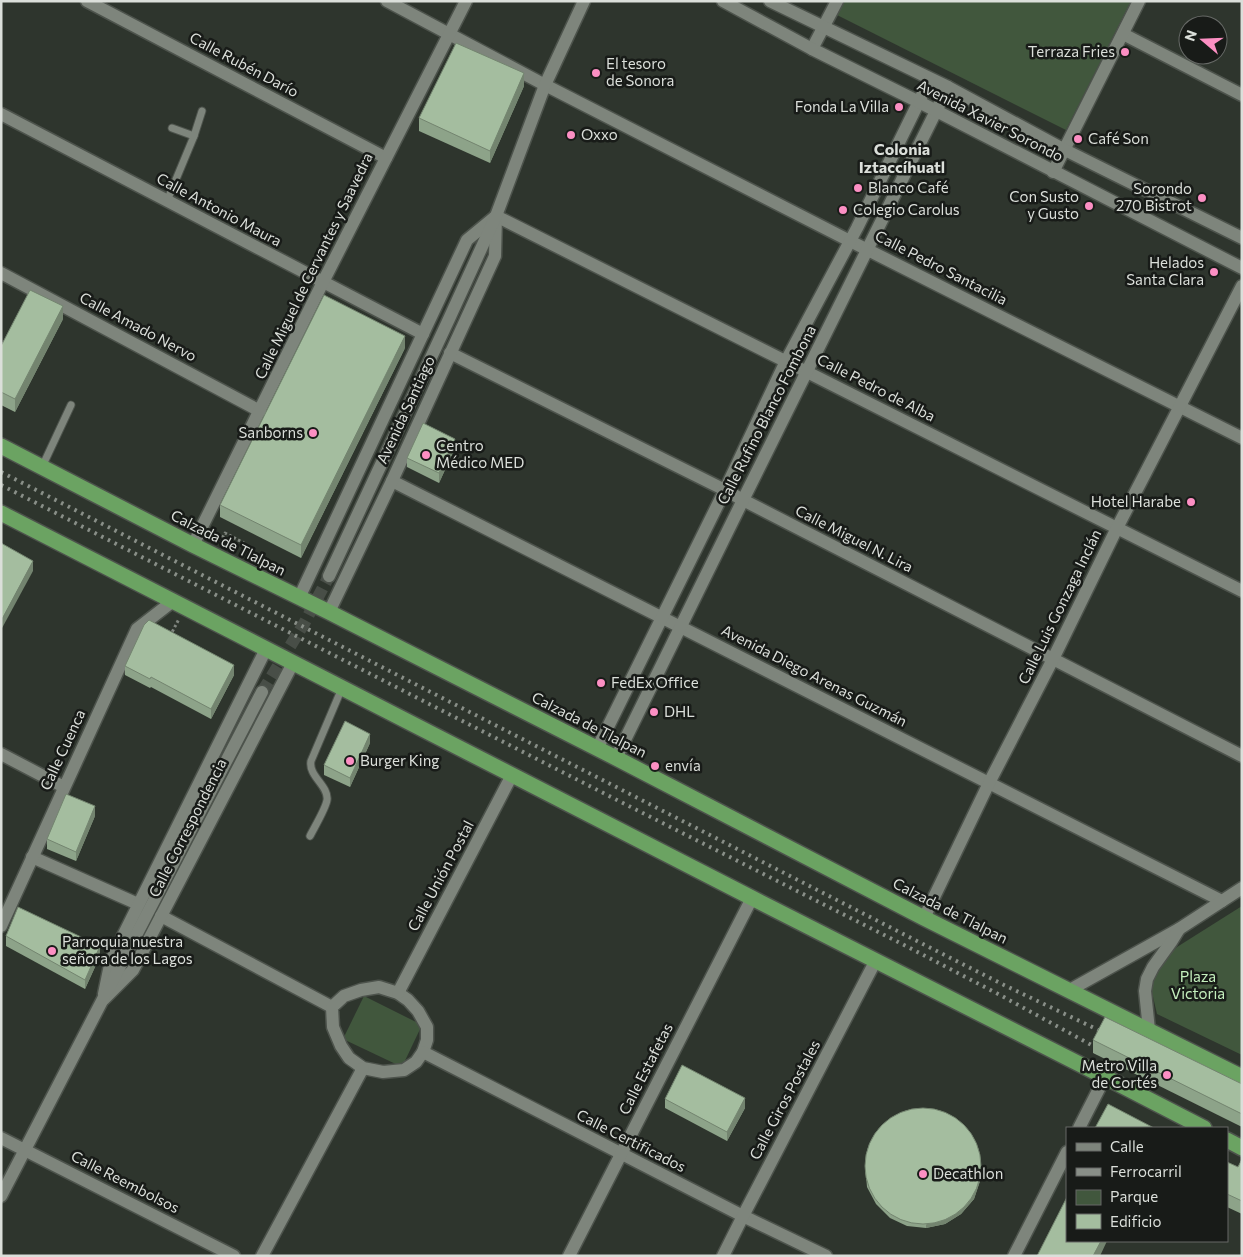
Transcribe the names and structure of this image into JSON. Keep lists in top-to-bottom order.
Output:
{
  "streets": {
    "highway": ["Calzada de Tlalpan"],
    "street": [
      "Calle Rubén Darío",
      "Avenida Xavier Sorondo",
      "Calle Antonio Maura",
      "Calle Miguel de Cervantes y Saavedra",
      "Calle Pedro Santacilia",
      "Calle Amado Nervo",
      "Calle Pedro de Alba",
      "Avenida Santiago",
      "Calle Rufino Blanco Fombona",
      "Calle Miguel N. Lira",
      "Calle Luis Gonzaga Inclán",
      "Avenida Diego Arenas Guzmán",
      "Calle Cuenca",
      "Calle Correspondencia",
      "Calle Unión Postal",
      "Calle Estafetas",
      "Calle Giros Postales",
      "Calle Certificados",
      "Calle Reembolsos"
    ]
  },
  "crossings": [
    ["Calle Rubén Darío", "Calle Miguel de Cervantes y Saavedra"],
    ["Avenida Xavier Sorondo", "Calle Rufino Blanco Fombona"],
    ["Calle Antonio Maura", "Calle Miguel de Cervantes y Saavedra"],
    ["Calle Antonio Maura", "Avenida Santiago"],
    ["Calle Miguel de Cervantes y Saavedra", "Calle Pedro Santacilia"],
    ["Calle Miguel de Cervantes y Saavedra", "Calle Amado Nervo"],
    ["Calle Miguel de Cervantes y Saavedra", "Calzada de Tlalpan"],
    ["Calle Pedro Santacilia", "Avenida Santiago"],
    ["Calle Pedro Santacilia", "Calle Rufino Blanco Fombona"],
    ["Calle Pedro Santacilia", "Calle Luis Gonzaga Inclán"],
    ["Calle Pedro de Alba", "Avenida Santiago"],
    ["Calle Pedro de Alba", "Calle Rufino Blanco Fombona"],
    ["Calle Pedro de Alba", "Calle Luis Gonzaga Inclán"],
    ["Avenida Santiago", "Calle Miguel N. Lira"],
    ["Avenida Santiago", "Calzada de Tlalpan"],
    ["Avenida Santiago", "Avenida Diego Arenas Guzmán"],
    ["Calle Rufino Blanco Fombona", "Calle Miguel N. Lira"],
    ["Calle Rufino Blanco Fombona", "Calzada de Tlalpan"],
    ["Calle Rufino Blanco Fombona", "Avenida Diego Arenas Guzmán"],
    ["Calle Miguel N. Lira", "Calle Luis Gonzaga Inclán"],
    ["Calzada de Tlalpan", "Calle Luis Gonzaga Inclán"],
    ["Calle Luis Gonzaga Inclán", "Avenida Diego Arenas Guzmán"],
    ["Calle Correspondencia", "Calle Reembolsos"],
    ["Calle Unión Postal", "Calle Certificados"],
    ["Calle Estafetas", "Calle Certificados"],
    ["Calle Giros Postales", "Calle Certificados"]
  ],
  "districts": ["Colonia Iztaccíhuatl"],
  "parks": ["Plaza Victoria"],
  "places": [
    "Terraza Fries",
    "El tesoro de Sonora",
    "Fonda La Villa",
    "Oxxo",
    "Café Son",
    "Blanco Café",
    "Sorondo 270 Bistrot",
    "Con Susto y Gusto",
    "Colegio Carolus",
    "Helados Santa Clara",
    "Sanborns",
    "Centro Médico MED",
    "Hotel Harabe",
    "FedEx Office",
    "DHL",
    "Burger King",
    "envía",
    "Parroquia nuestra señora de los Lagos",
    "Metro Villa de Cortés",
    "Decathlon"
  ],
  "legend": [
    "Calle",
    "Ferrocarril",
    "Parque",
    "Edificio"
  ],
  "north": "left"
}
